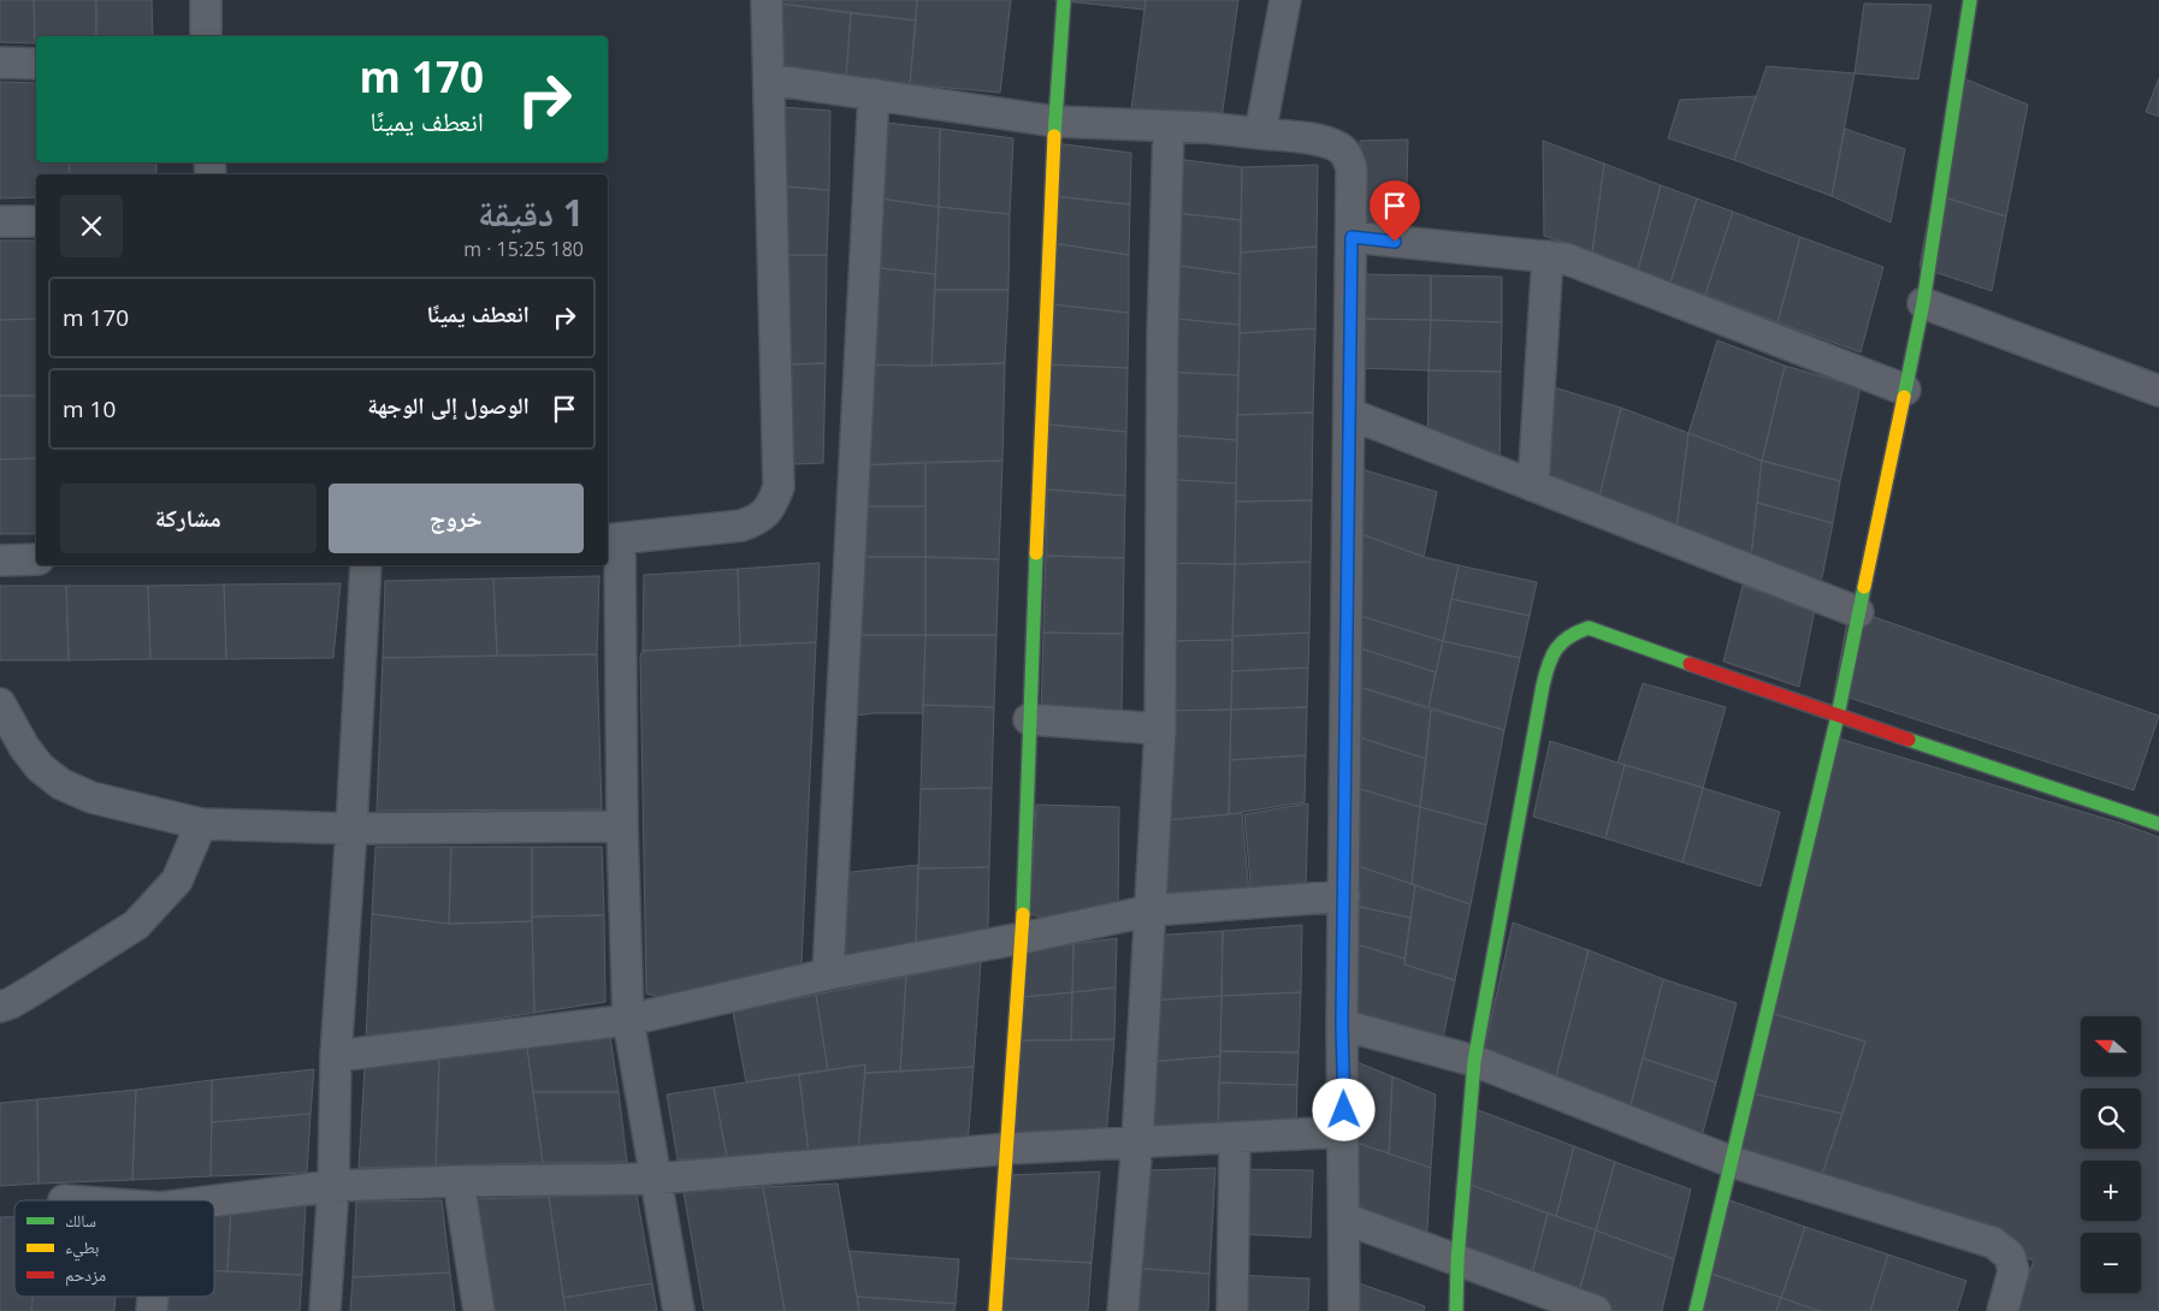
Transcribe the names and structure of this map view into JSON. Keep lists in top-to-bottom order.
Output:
{
  "legend": ["سالك", "بطيء", "مزدحم"],
  "north": "left",
  "page": {
    "turn": ["170 m", "انعطف يمينًا"],
    "heading": ["1 دقيقة", "180 m · 15:25"],
    "list": [
      {
        "name": "انعطف يمينًا",
        "value": "170 m"
      },
      {
        "name": "الوصول إلى الوجهة",
        "value": "10 m"
      }
    ],
    "buttons": ["خروج", "مشاركة"],
    "map_buttons": ["+", "−"]
  }
}
